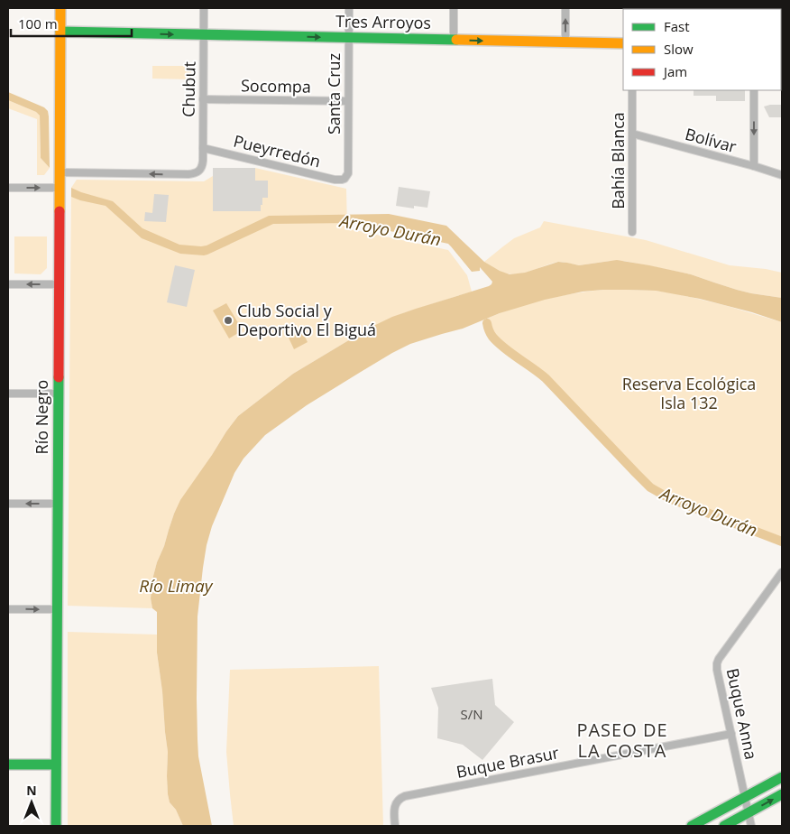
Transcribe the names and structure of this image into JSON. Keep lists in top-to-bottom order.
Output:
{
  "streets": {
    "street": [
      "Tres Arroyos",
      "Socompa",
      "Chubut",
      "Santa Cruz",
      "Bolívar",
      "Pueyrredón",
      "Bahía Blanca",
      "Río Negro",
      "Buque Anna",
      "Buque Brasur"
    ]
  },
  "crossings": [
    ["Tres Arroyos", "Chubut"],
    ["Tres Arroyos", "Santa Cruz"],
    ["Tres Arroyos", "Río Negro"],
    ["Socompa", "Chubut"],
    ["Socompa", "Santa Cruz"],
    ["Chubut", "Pueyrredón"],
    ["Chubut", "Río Negro"],
    ["Santa Cruz", "Pueyrredón"],
    ["Bolívar", "Bahía Blanca"],
    ["Buque Anna", "Buque Brasur"]
  ],
  "one_way": ["Tres Arroyos", "Chubut"],
  "districts": ["PASEO DE LA COSTA"],
  "water": ["Arroyo Durán", "Río Limay"],
  "parks": ["Reserva Ecológica Isla 132"],
  "places": ["Club Social y Deportivo El Biguá"],
  "house_numbers": ["S/N"],
  "legend": ["Fast", "Slow", "Jam"],
  "scale_bar": "100 m",
  "north": "top"
}
